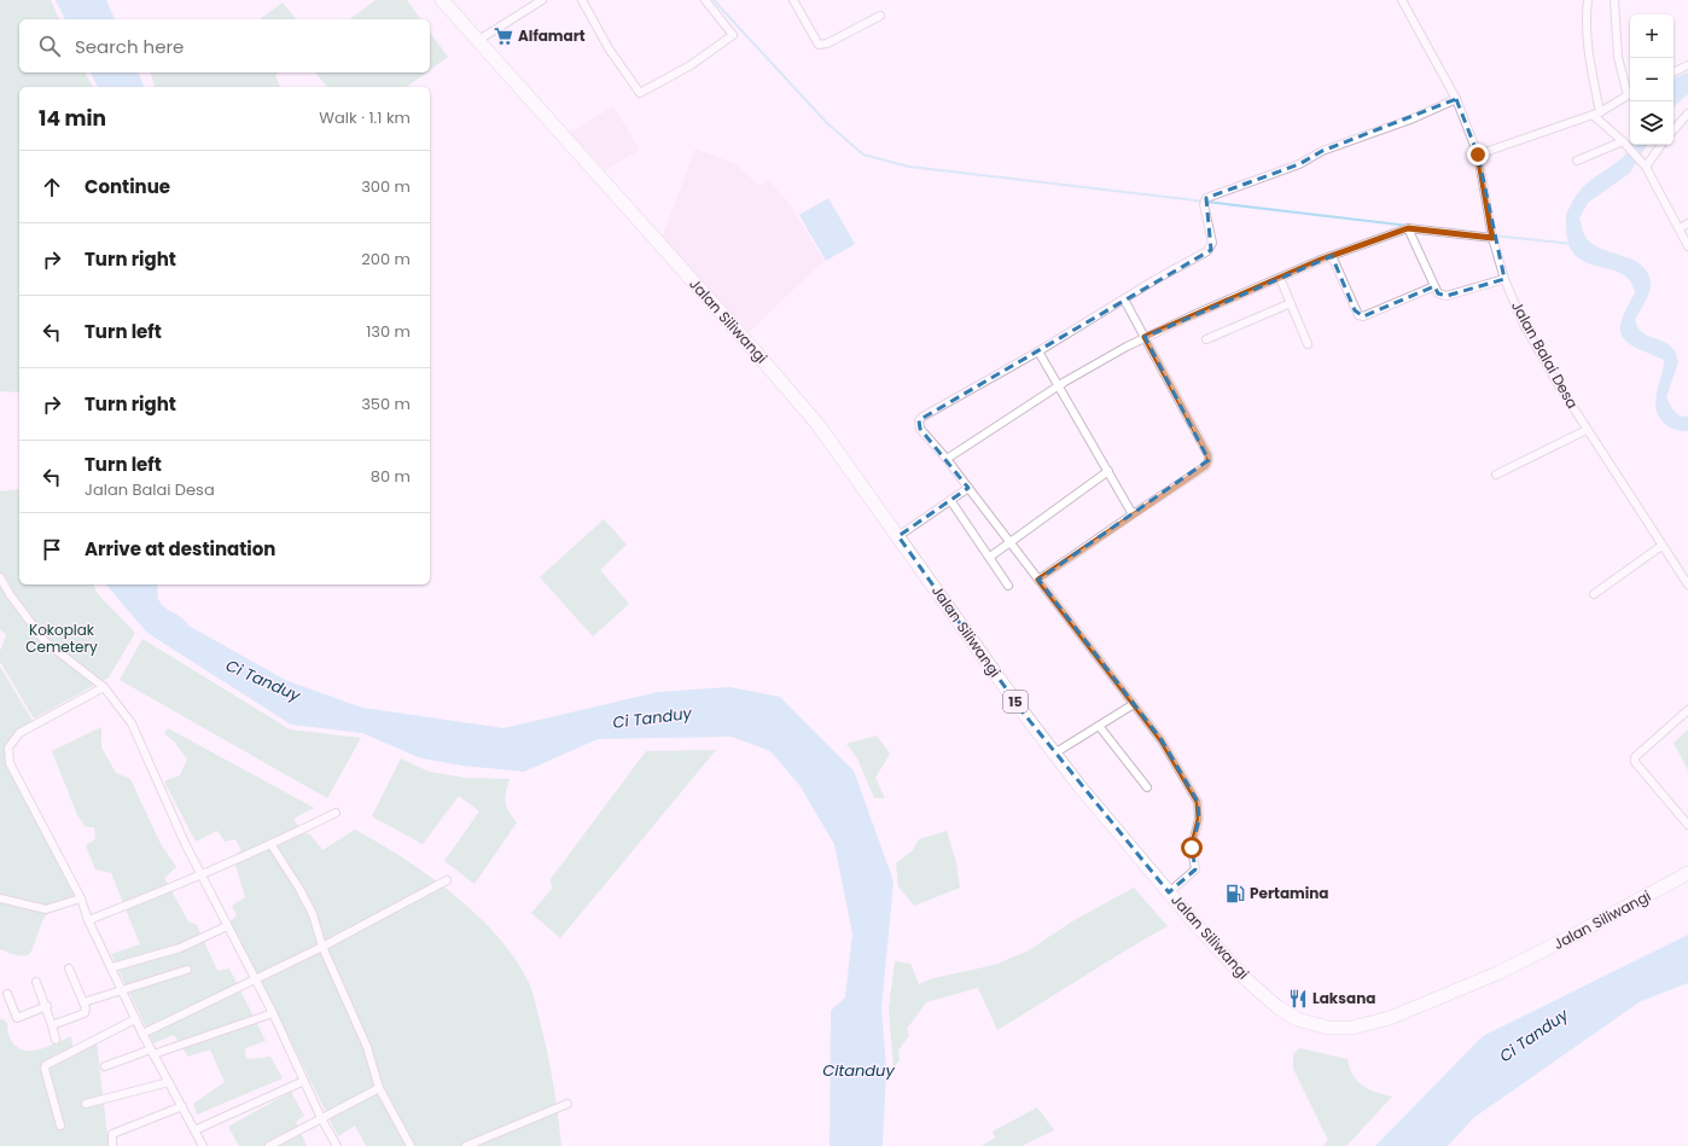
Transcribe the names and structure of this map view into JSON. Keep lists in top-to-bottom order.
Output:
{
  "streets": {
    "highway": ["Jalan Siliwangi", "15"],
    "street": ["Jalan Balai Desa"]
  },
  "water": ["Ci Tanduy", "Citanduy"],
  "parks": ["Kokoplak Cemetery"],
  "places": {
    "supermarket": ["Alfamart"],
    "fuel station": ["Pertamina"],
    "restaurant": ["Laksana"]
  },
  "page": {
    "map_buttons": ["+", "−"],
    "search": "Search here",
    "heading": ["14 min", "Walk · 1.1 km"],
    "list": [
      ["Continue", "300 m"],
      ["Turn right", "200 m"],
      ["Turn left", "130 m"],
      ["Turn right", "350 m"],
      ["Turn left", "Jalan Balai Desa", "80 m"],
      "Arrive at destination"
    ]
  }
}
